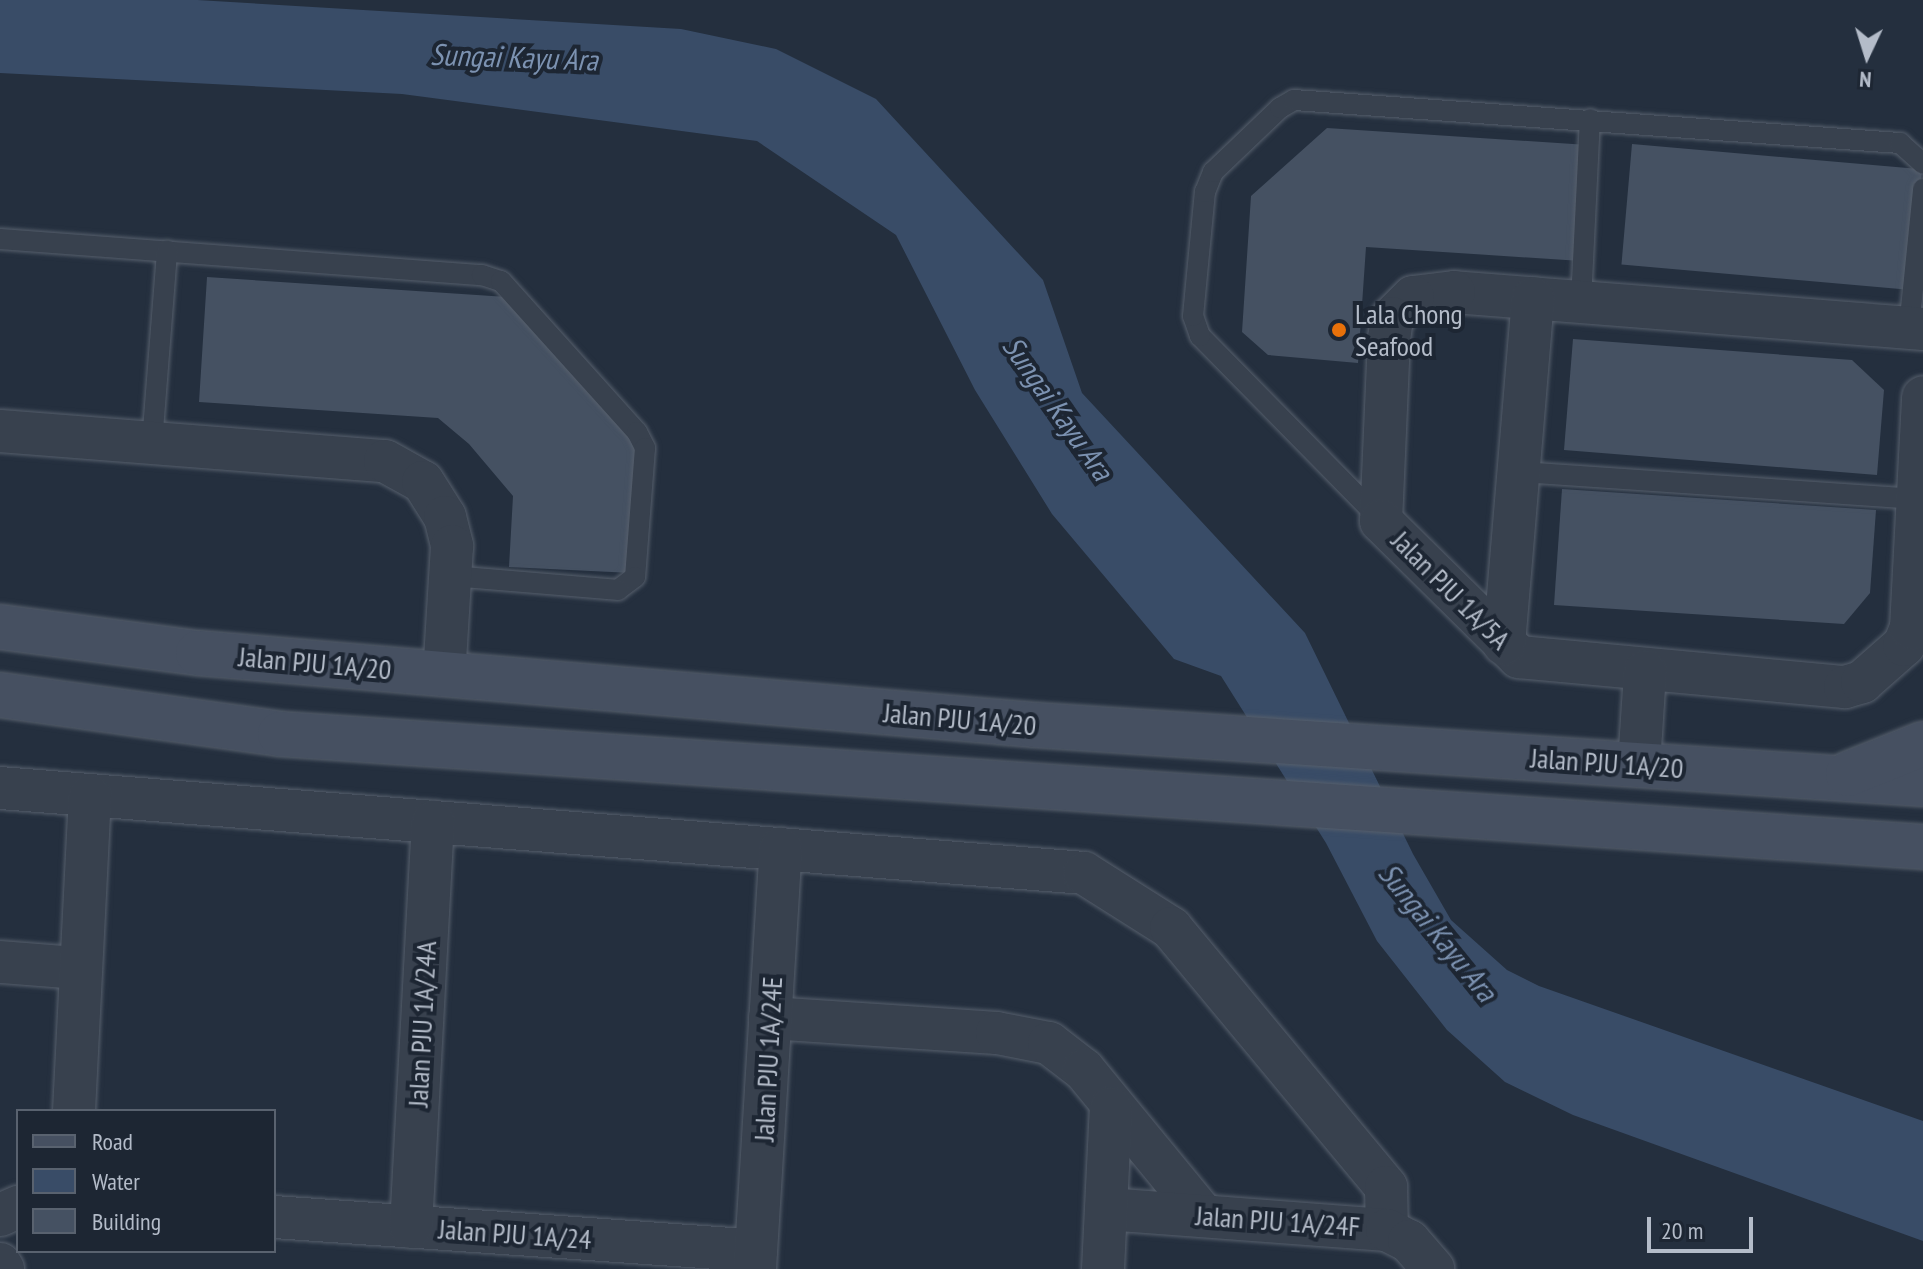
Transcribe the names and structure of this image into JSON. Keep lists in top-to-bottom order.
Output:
{
  "streets": {
    "street": [
      "Jalan PJU 1A/5A",
      "Jalan PJU 1A/20",
      "Jalan PJU 1A/24A",
      "Jalan PJU 1A/24E",
      "Jalan PJU 1A/24F",
      "Jalan PJU 1A/24"
    ]
  },
  "crossings": [
    ["Jalan PJU 1A/24A", "Jalan PJU 1A/24"],
    ["Jalan PJU 1A/24E", "Jalan PJU 1A/24"]
  ],
  "water": ["Sungai Kayu Ara"],
  "places": ["Lala Chong Seafood"],
  "legend": ["Road", "Water", "Building"],
  "scale_bar": "20 m",
  "north": "bottom"
}
